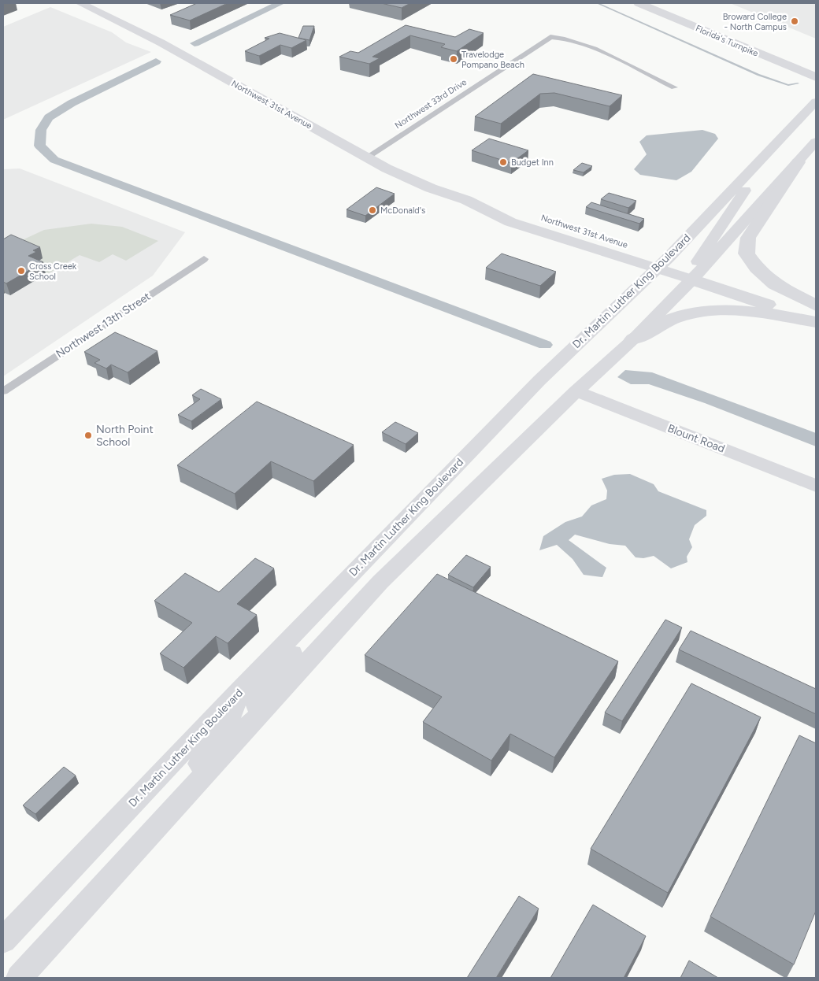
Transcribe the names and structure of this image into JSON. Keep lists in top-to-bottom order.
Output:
{
  "streets": {
    "highway": ["Florida's Turnpike"],
    "main road": ["Northwest 31st Avenue", "Dr. Martin Luther King Boulevard", "Blount Road"],
    "street": ["Northwest 33rd Drive", "Northwest 13th Street"]
  },
  "crossings": [
    ["Northwest 33rd Drive", "Northwest 31st Avenue"],
    ["Northwest 31st Avenue", "Dr. Martin Luther King Boulevard"]
  ],
  "places": [
    "Broward College - North Campus",
    "Travelodge Pompano Beach",
    "Budget Inn",
    "McDonald's",
    "Cross Creek School",
    "North Point School"
  ]
}
